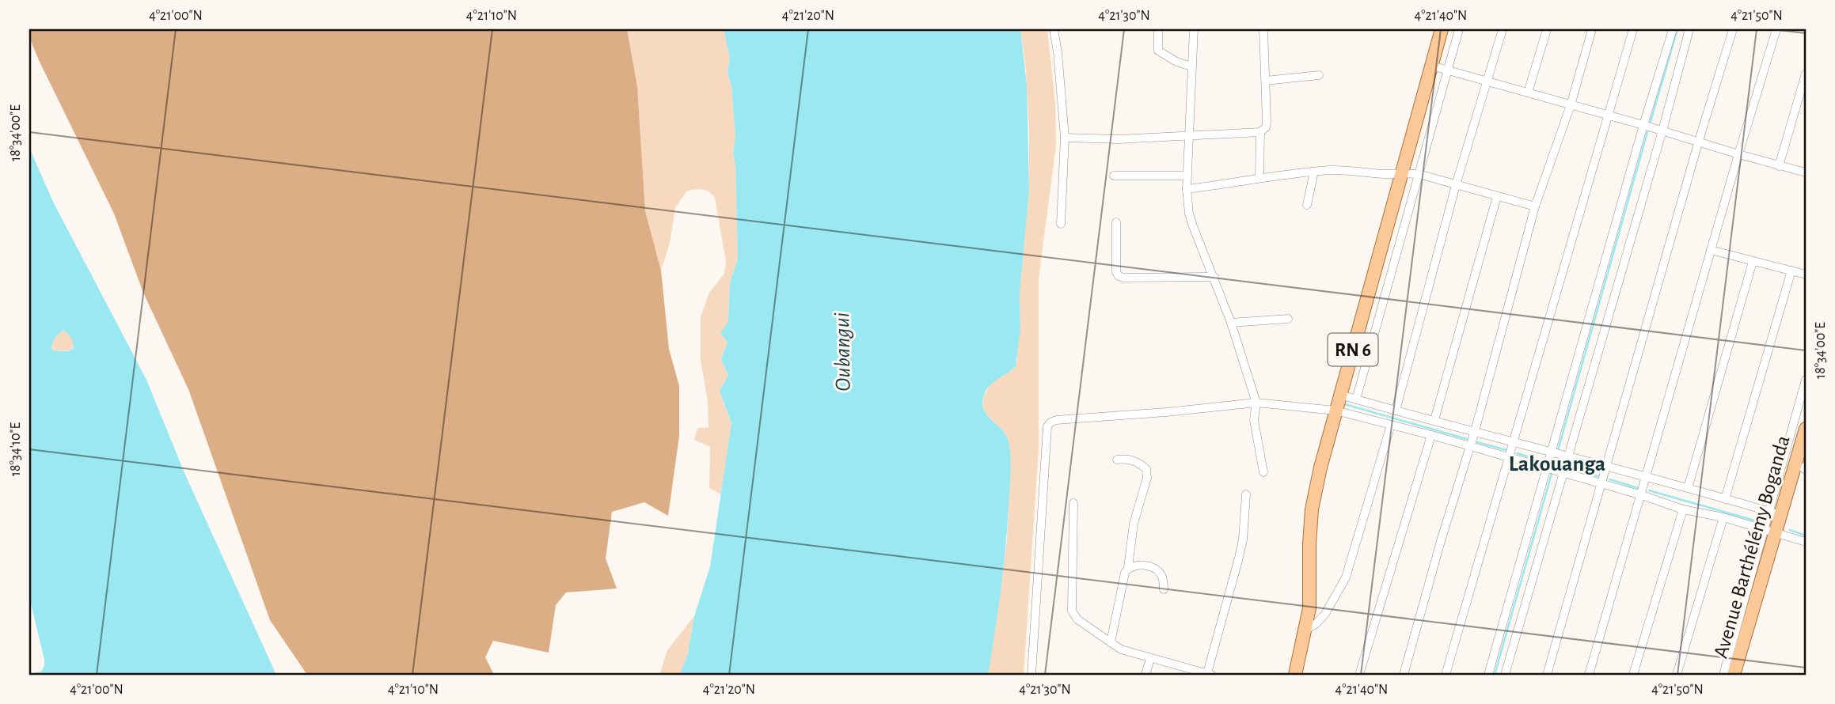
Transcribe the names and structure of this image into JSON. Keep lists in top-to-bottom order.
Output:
{
  "streets": {
    "main road": ["RN 6", "Avenue Barthélémy Boganda"]
  },
  "districts": ["Lakouanga"],
  "water": ["Oubangui"],
  "coordinates": [
    "4°21'00\"N",
    "4°21'10\"N",
    "4°21'20\"N",
    "4°21'30\"N",
    "4°21'40\"N",
    "4°21'50\"N",
    "18°34'00\"E",
    "18°34'10\"E"
  ]
}
